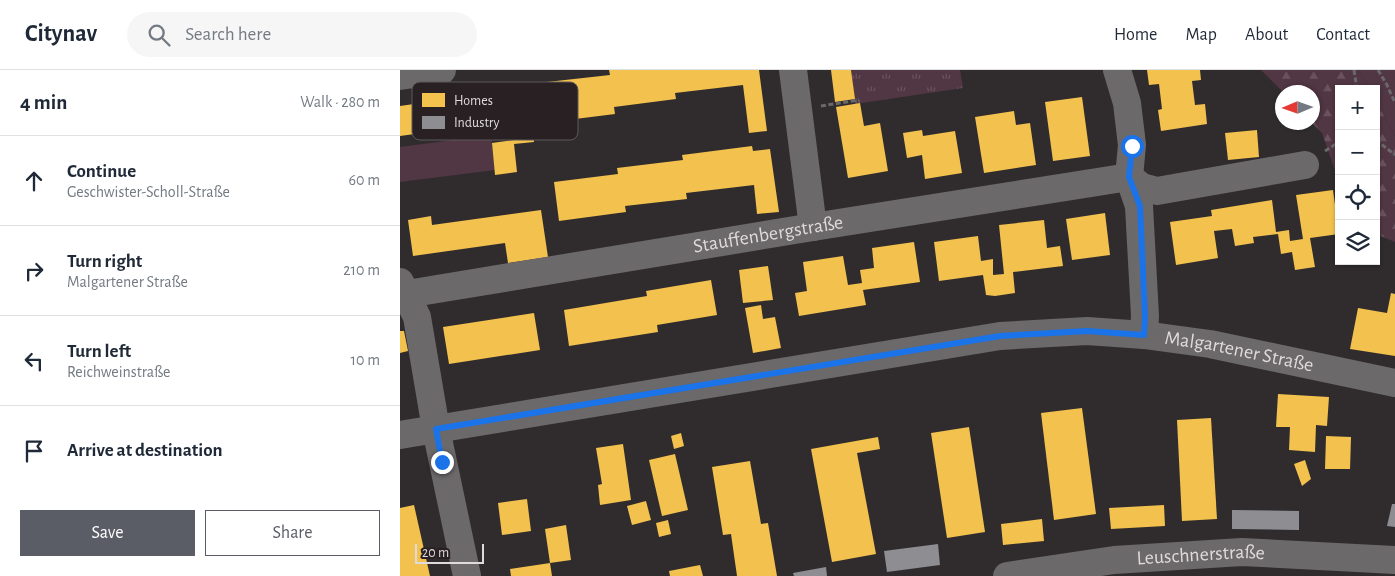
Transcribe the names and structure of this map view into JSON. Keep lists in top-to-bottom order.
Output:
{
  "streets": {
    "street": ["Stauffenbergstraße", "Malgartener Straße", "Leuschnerstraße"]
  },
  "legend": ["Homes", "Industry"],
  "scale_bar": "20 m",
  "north": "left",
  "page": {
    "header": "Citynav",
    "search": "Search here",
    "nav": [
      "Home",
      "Map",
      "About",
      "Contact"
    ],
    "heading": ["4 min", "Walk · 280 m"],
    "map_buttons": ["+", "−"],
    "list": [
      ["Continue", "Geschwister-Scholl-Straße", "60 m"],
      ["Turn right", "Malgartener Straße", "210 m"],
      ["Turn left", "Reichweinstraße", "10 m"],
      "Arrive at destination"
    ],
    "buttons": ["Save", "Share"],
    "scale": "20 m"
  }
}
